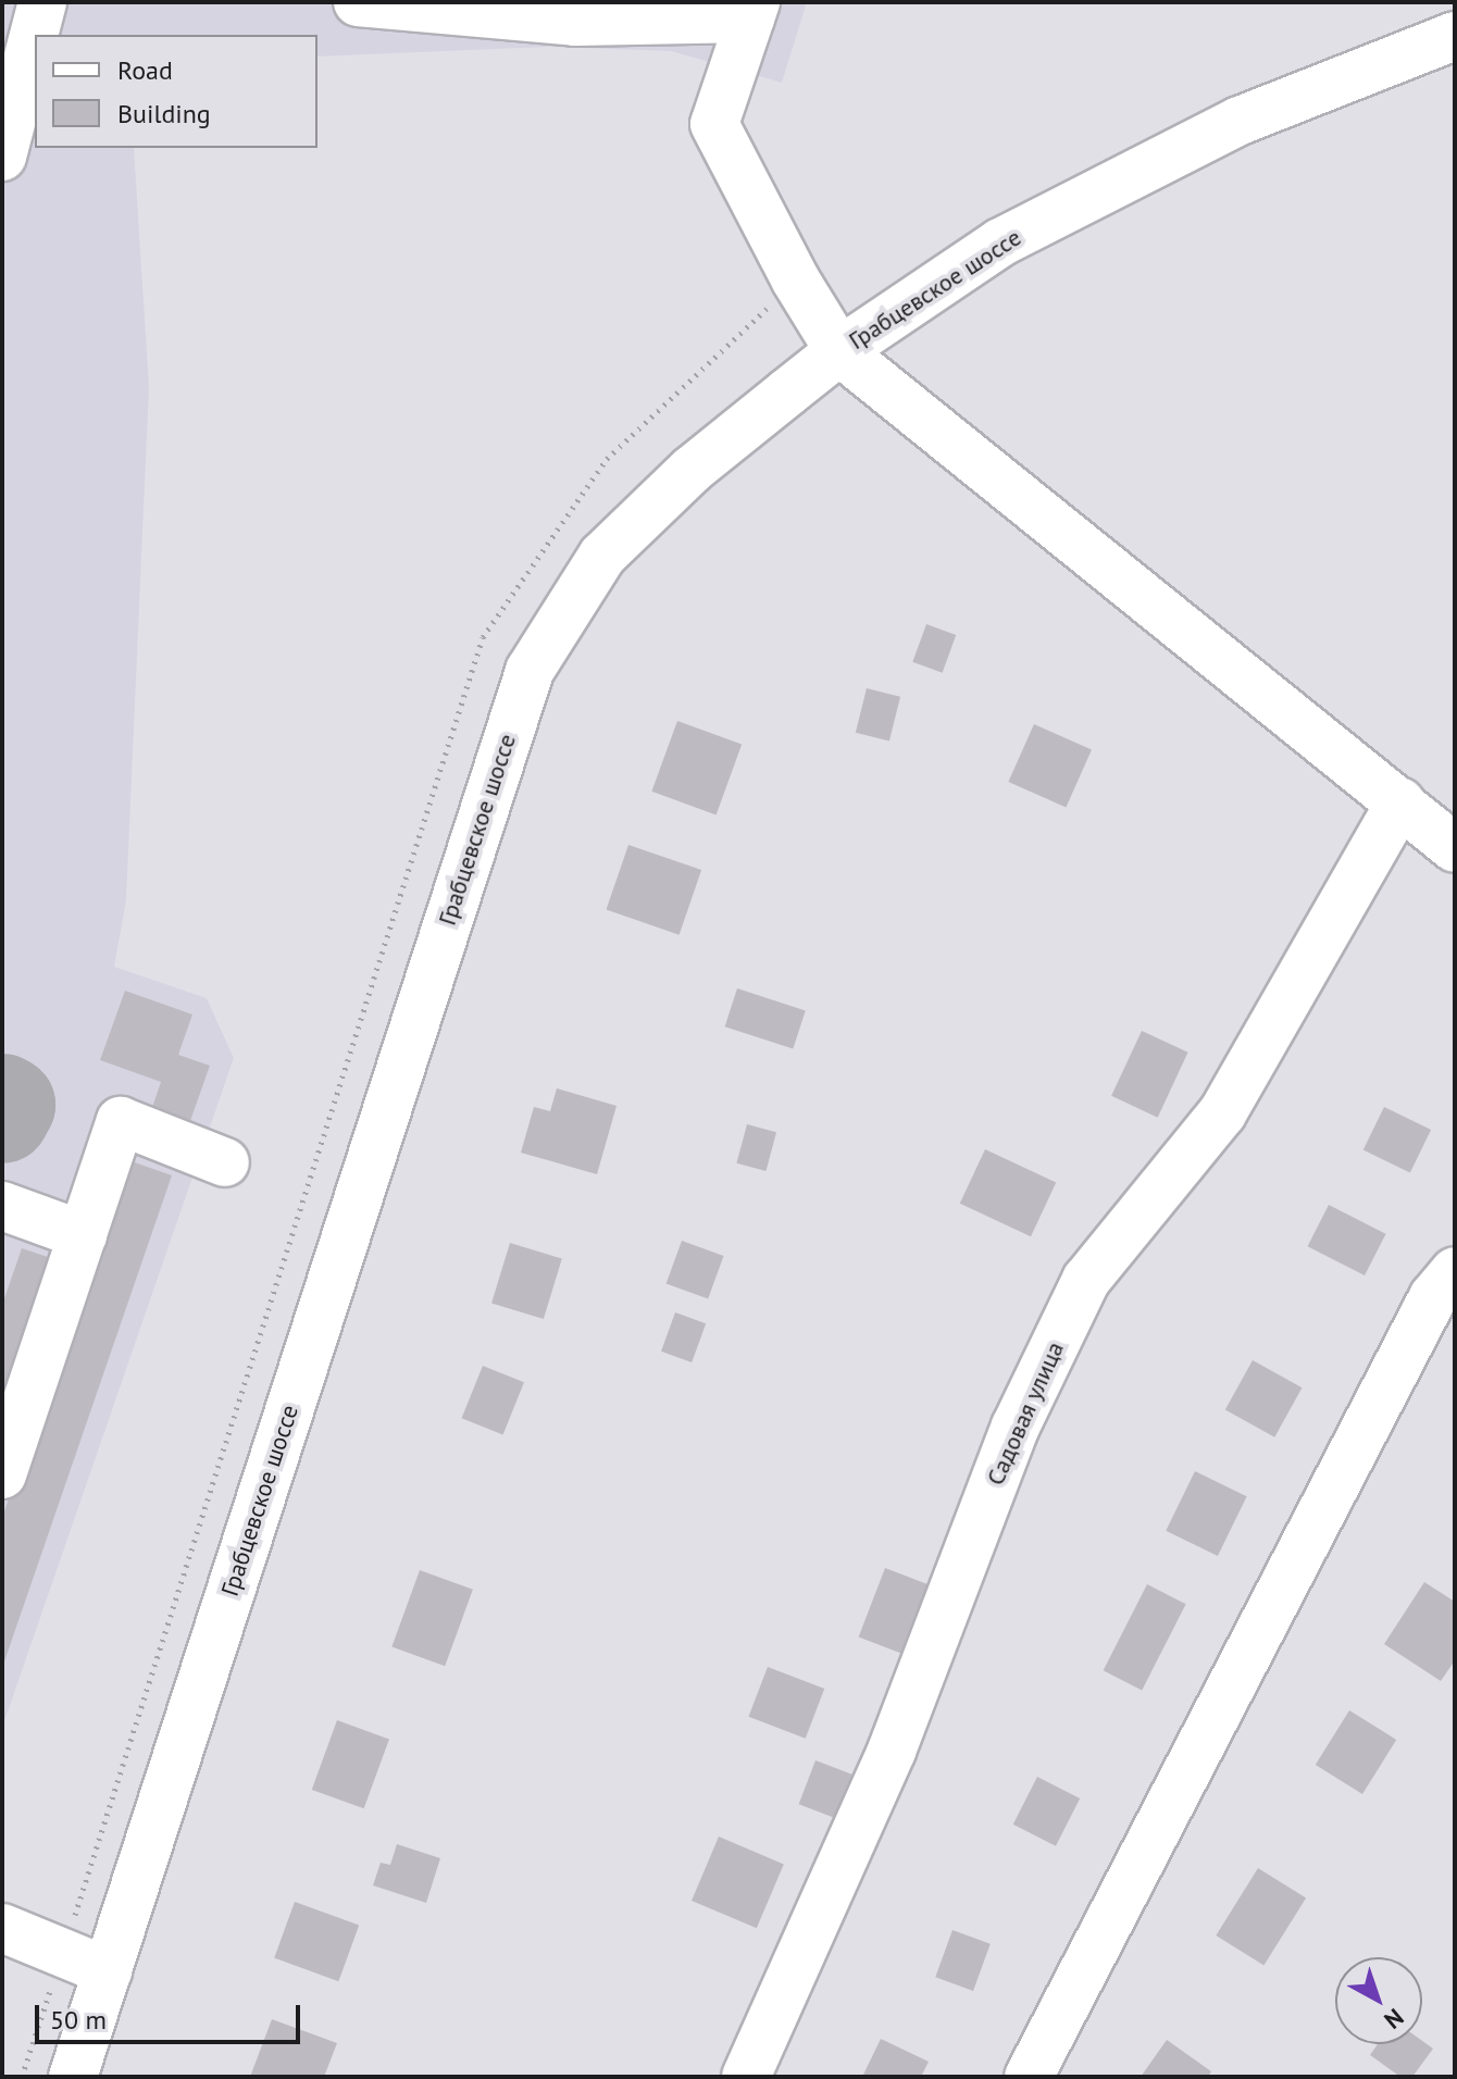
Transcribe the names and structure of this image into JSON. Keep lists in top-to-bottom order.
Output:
{
  "streets": {
    "street": ["Грабцевское шоссе", "Садовая улица"]
  },
  "legend": ["Road", "Building"],
  "scale_bar": "50 m",
  "north": "bottom right"
}
